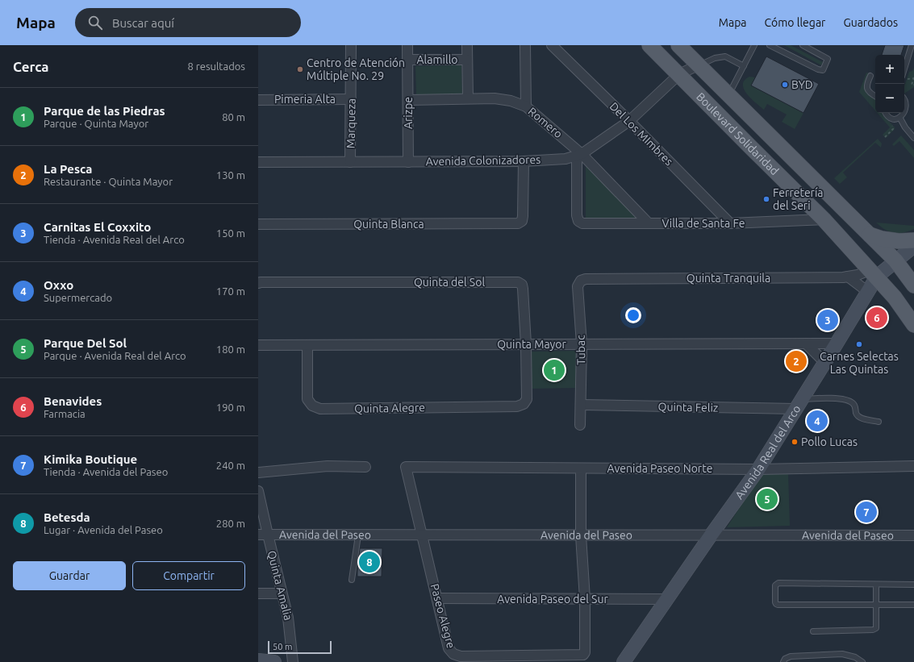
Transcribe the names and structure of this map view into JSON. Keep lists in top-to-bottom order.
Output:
{
  "streets": {
    "main road": ["Boulevard Solidaridad"],
    "street": [
      "Alamillo",
      "Pimeria Alta",
      "Arizpe",
      "Romero",
      "Marqueza",
      "Del Los MImbres",
      "Avenida Colonizadores",
      "Villa de Santa Fe",
      "Quinta Blanca",
      "Quinta Tranquila",
      "Quinta del Sol",
      "Quinta Mayor",
      "Tubac",
      "Quinta Feliz",
      "Quinta Alegre",
      "Avenida Real del Arco",
      "Avenida Paseo Norte",
      "Avenida del Paseo",
      "Quinta Amalia",
      "Avenida Paseo del Sur",
      "Paseo Alegre"
    ]
  },
  "crossings": [
    ["Alamillo", "Arizpe"],
    ["Pimeria Alta", "Marqueza"],
    ["Arizpe", "Romero"],
    ["Arizpe", "Avenida Colonizadores"],
    ["Romero", "Avenida Colonizadores"],
    ["Romero", "Villa de Santa Fe"],
    ["Marqueza", "Avenida Colonizadores"],
    ["Del Los MImbres", "Avenida Colonizadores"],
    ["Del Los MImbres", "Villa de Santa Fe"],
    ["Boulevard Solidaridad", "Avenida Colonizadores"],
    ["Boulevard Solidaridad", "Villa de Santa Fe"],
    ["Boulevard Solidaridad", "Quinta Tranquila"],
    ["Boulevard Solidaridad", "Avenida Real del Arco"],
    ["Avenida Colonizadores", "Villa de Santa Fe"],
    ["Avenida Colonizadores", "Quinta Blanca"],
    ["Quinta Tranquila", "Tubac"],
    ["Quinta Tranquila", "Avenida Real del Arco"],
    ["Quinta del Sol", "Quinta Mayor"],
    ["Quinta del Sol", "Quinta Alegre"],
    ["Quinta Mayor", "Tubac"],
    ["Quinta Mayor", "Quinta Alegre"],
    ["Quinta Mayor", "Avenida Real del Arco"],
    ["Tubac", "Quinta Feliz"],
    ["Quinta Feliz", "Avenida Real del Arco"],
    ["Avenida Real del Arco", "Avenida Paseo Norte"],
    ["Avenida Real del Arco", "Avenida del Paseo"],
    ["Avenida Real del Arco", "Avenida Paseo del Sur"],
    ["Avenida Paseo Norte", "Paseo Alegre"],
    ["Avenida del Paseo", "Quinta Amalia"],
    ["Avenida del Paseo", "Paseo Alegre"],
    ["Avenida Paseo del Sur", "Paseo Alegre"]
  ],
  "places": [
    "Centro de Atención Múltiple No. 29",
    "BYD",
    "Ferretería del Seri",
    "Carnes Selectas Las Quintas",
    "Pollo Lucas"
  ],
  "scale_bar": "50 m",
  "page": {
    "header": "Mapa",
    "search": "Buscar aquí",
    "nav": ["Mapa", "Cómo llegar", "Guardados"],
    "heading": ["Cerca", "8 resultados"],
    "map_buttons": ["+", "−"],
    "list": [
      {
        "mark": "1",
        "name": "Parque de las Piedras",
        "note": "Parque · Quinta Mayor",
        "value": "80 m"
      },
      {
        "mark": "2",
        "name": "La Pesca",
        "note": "Restaurante · Quinta Mayor",
        "value": "130 m"
      },
      {
        "mark": "3",
        "name": "Carnitas El Coxxito",
        "note": "Tienda · Avenida Real del Arco",
        "value": "150 m"
      },
      {
        "mark": "4",
        "name": "Oxxo",
        "note": "Supermercado",
        "value": "170 m"
      },
      {
        "mark": "5",
        "name": "Parque Del Sol",
        "note": "Parque · Avenida Real del Arco",
        "value": "180 m"
      },
      {
        "mark": "6",
        "name": "Benavides",
        "note": "Farmacia",
        "value": "190 m"
      },
      {
        "mark": "7",
        "name": "Kimika Boutique",
        "note": "Tienda · Avenida del Paseo",
        "value": "240 m"
      },
      {
        "mark": "8",
        "name": "Betesda",
        "note": "Lugar · Avenida del Paseo",
        "value": "280 m"
      }
    ],
    "pins": [
      "6",
      "3",
      "2",
      "1",
      "4",
      "5",
      "7",
      "8"
    ],
    "buttons": ["Guardar", "Compartir"],
    "scale": "50 m"
  }
}
